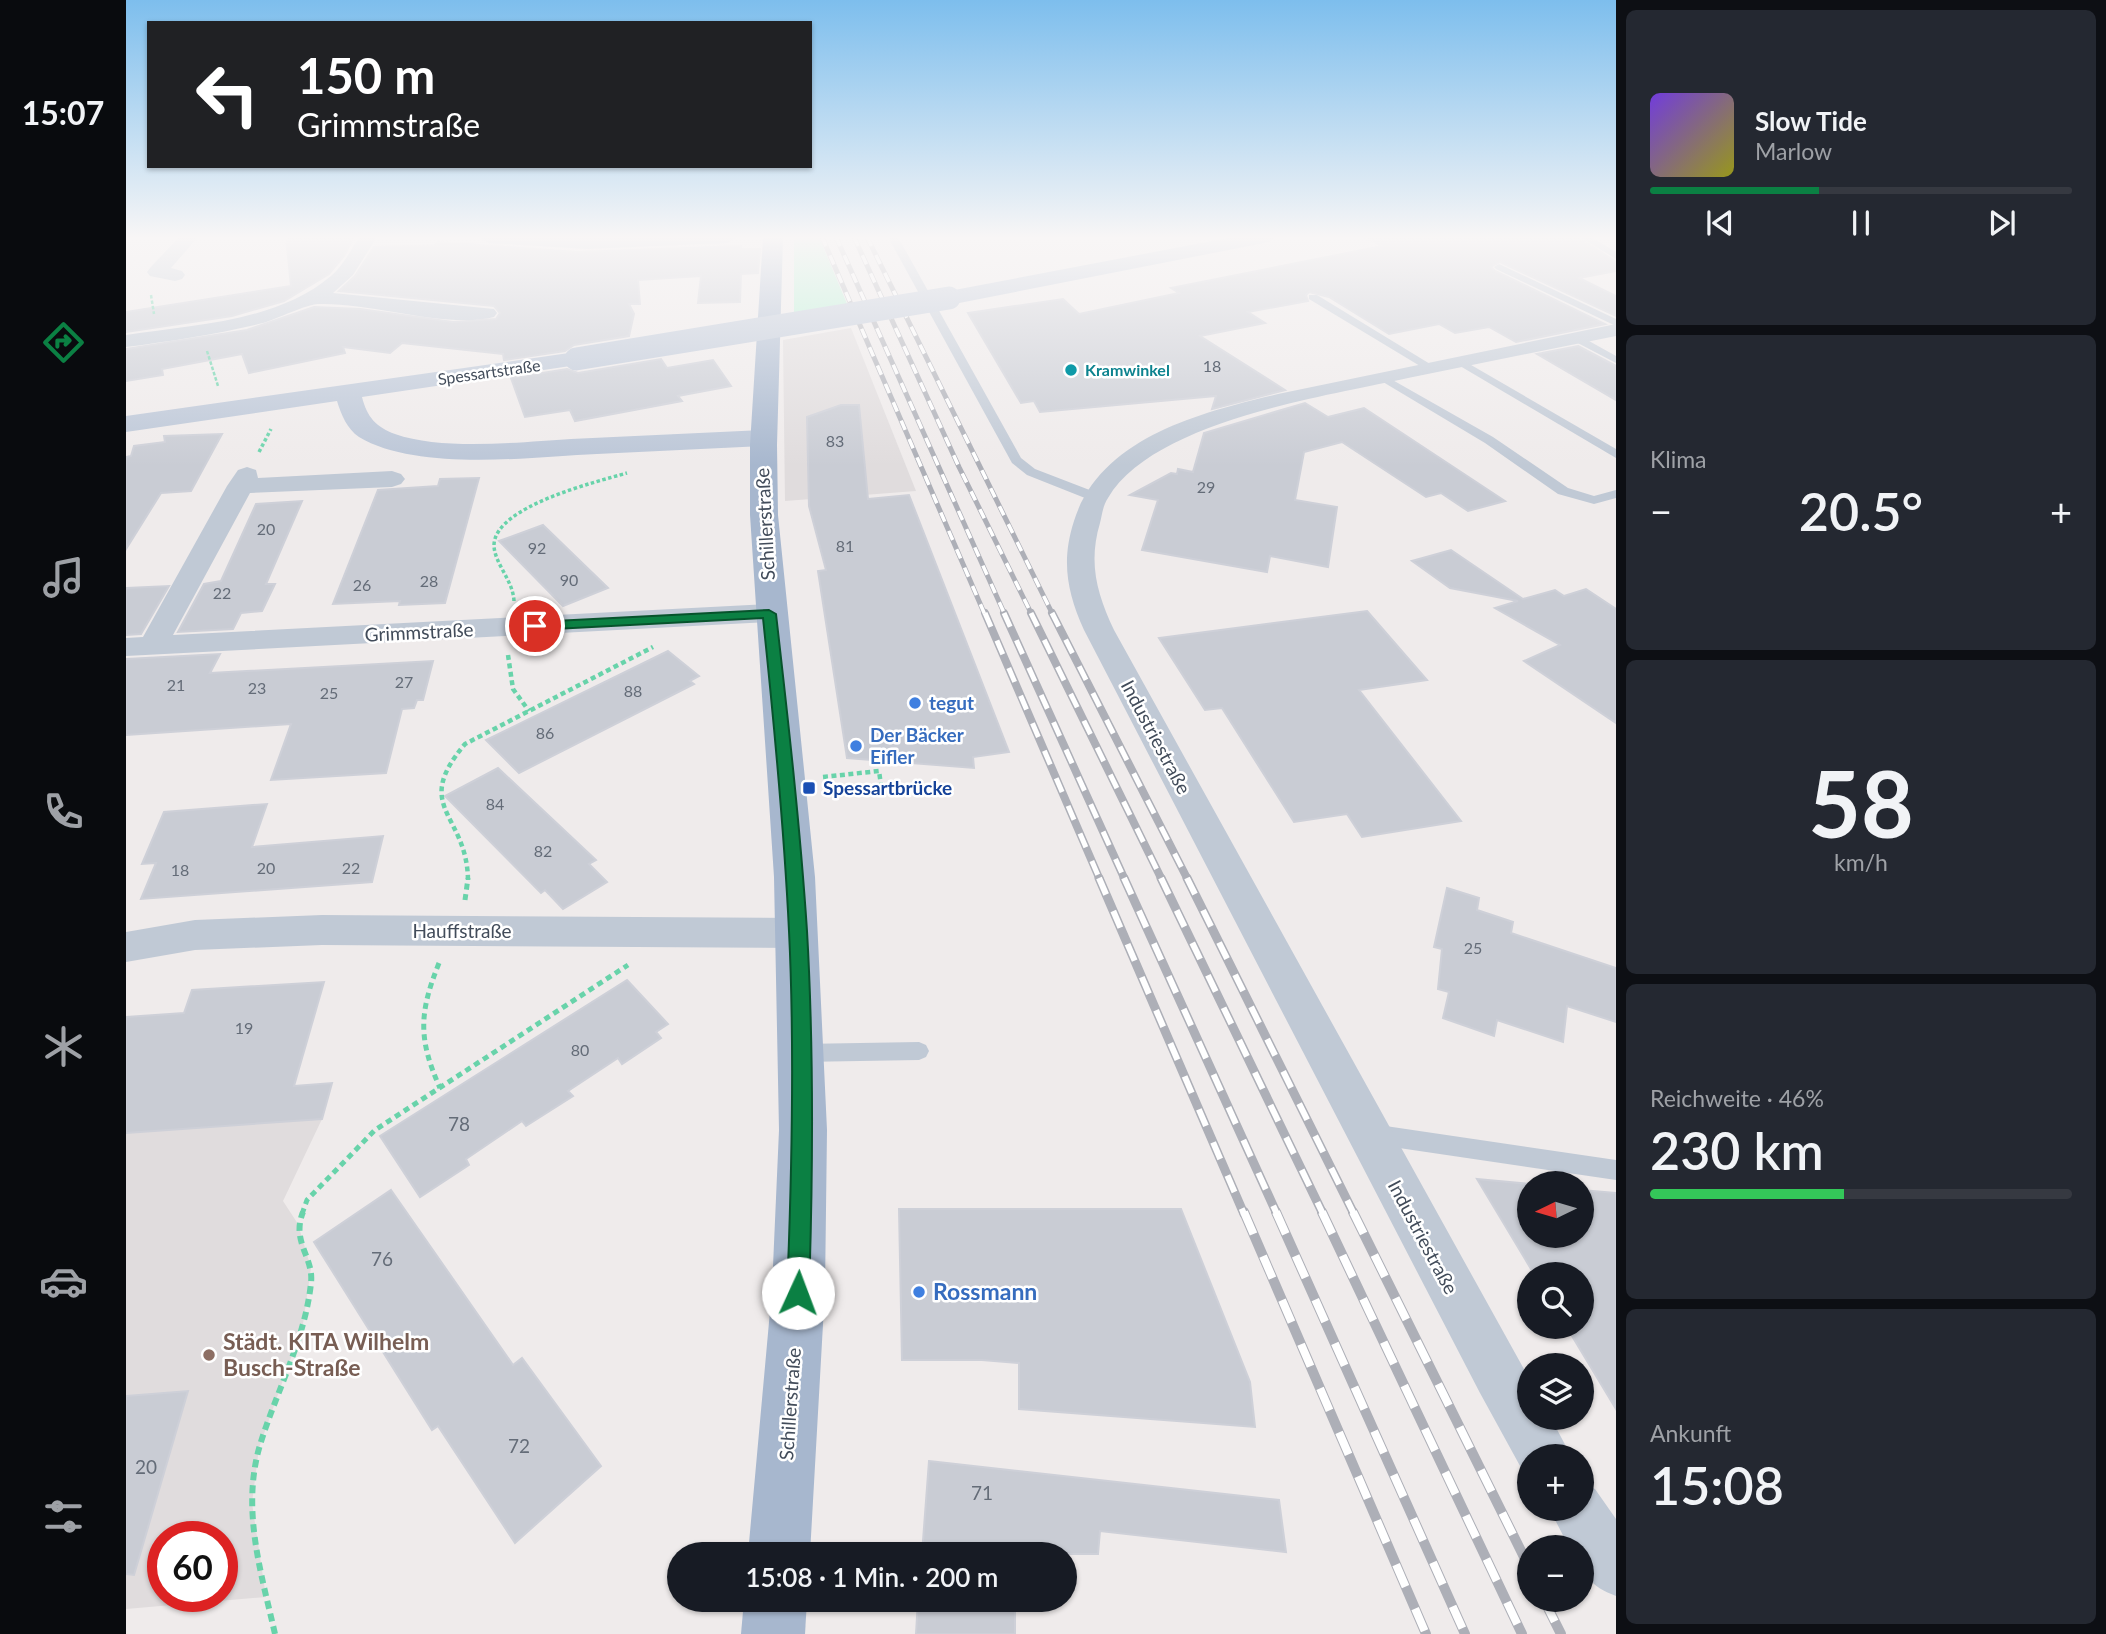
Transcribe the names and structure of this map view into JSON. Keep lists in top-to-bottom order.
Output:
{
  "streets": {
    "main road": ["Spessartstraße", "Schillerstraße"],
    "street": ["Grimmstraße", "Industriestraße", "Hauffstraße"]
  },
  "crossings": [
    ["Schillerstraße", "Grimmstraße"],
    ["Schillerstraße", "Hauffstraße"]
  ],
  "places": {
    "other": [
      "Kramwinkel",
      "tegut",
      "Der Bäcker Eifler",
      "Rossmann",
      "Städt. KITA Wilhelm Busch-Straße"
    ],
    "transit": ["Spessartbrücke"]
  },
  "house_numbers": [
    "18",
    "83",
    "29",
    "20",
    "81",
    "92",
    "90",
    "28",
    "26",
    "22",
    "27",
    "21",
    "23",
    "88",
    "25",
    "86",
    "84",
    "82",
    "20",
    "22",
    "18",
    "25",
    "19",
    "80",
    "78",
    "76",
    "72",
    "20",
    "71"
  ],
  "north": "left",
  "page": {
    "tabs": "15:07",
    "turn": ["150 m", "Grimmstraße"],
    "song": ["Slow Tide", "Marlow"],
    "tile": [
      "Klima",
      ["58", "km/h"],
      ["Reichweite · 46%", "230 km"],
      ["Ankunft", "15:08"]
    ],
    "heat": ["−", "20.5°", "+"],
    "map_buttons": ["+", "−"],
    "limit": "60",
    "trip": "15:08 · 1 Min. · 200 m"
  }
}
